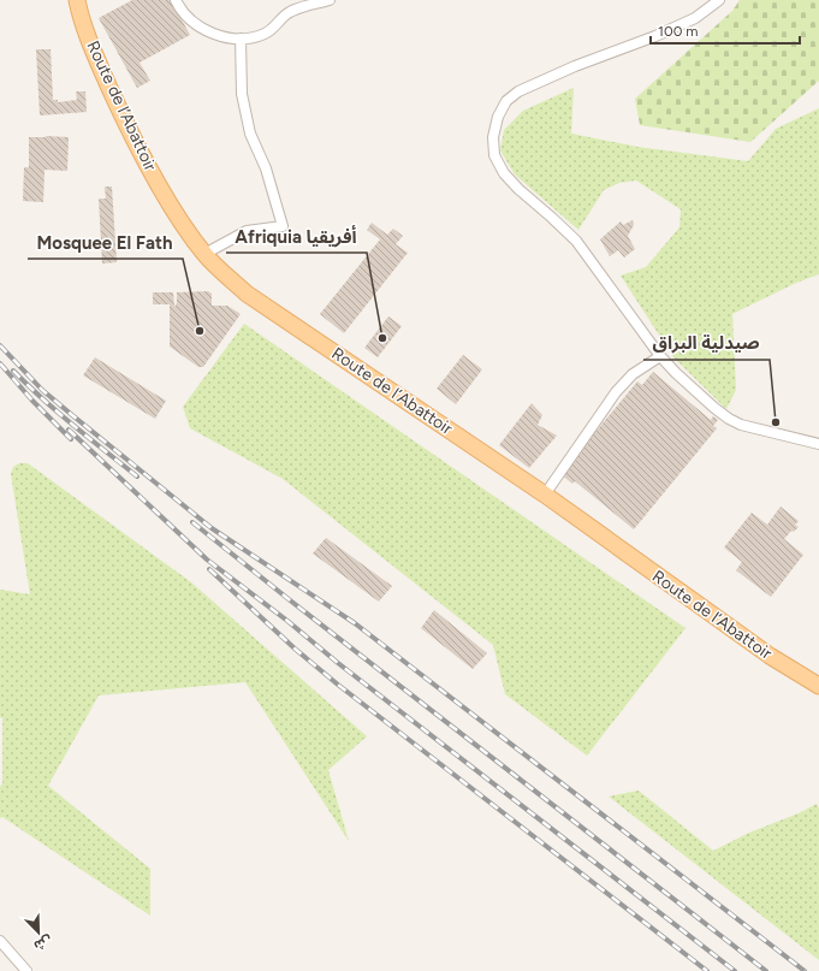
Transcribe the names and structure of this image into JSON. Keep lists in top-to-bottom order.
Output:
{
  "streets": {
    "main road": ["Route de l’Abattoir"]
  },
  "places": ["Mosquee El Fath", "Afriquia أفريقيا", "صيدلية البراق"],
  "scale_bar": "100 m",
  "north": "bottom right"
}
